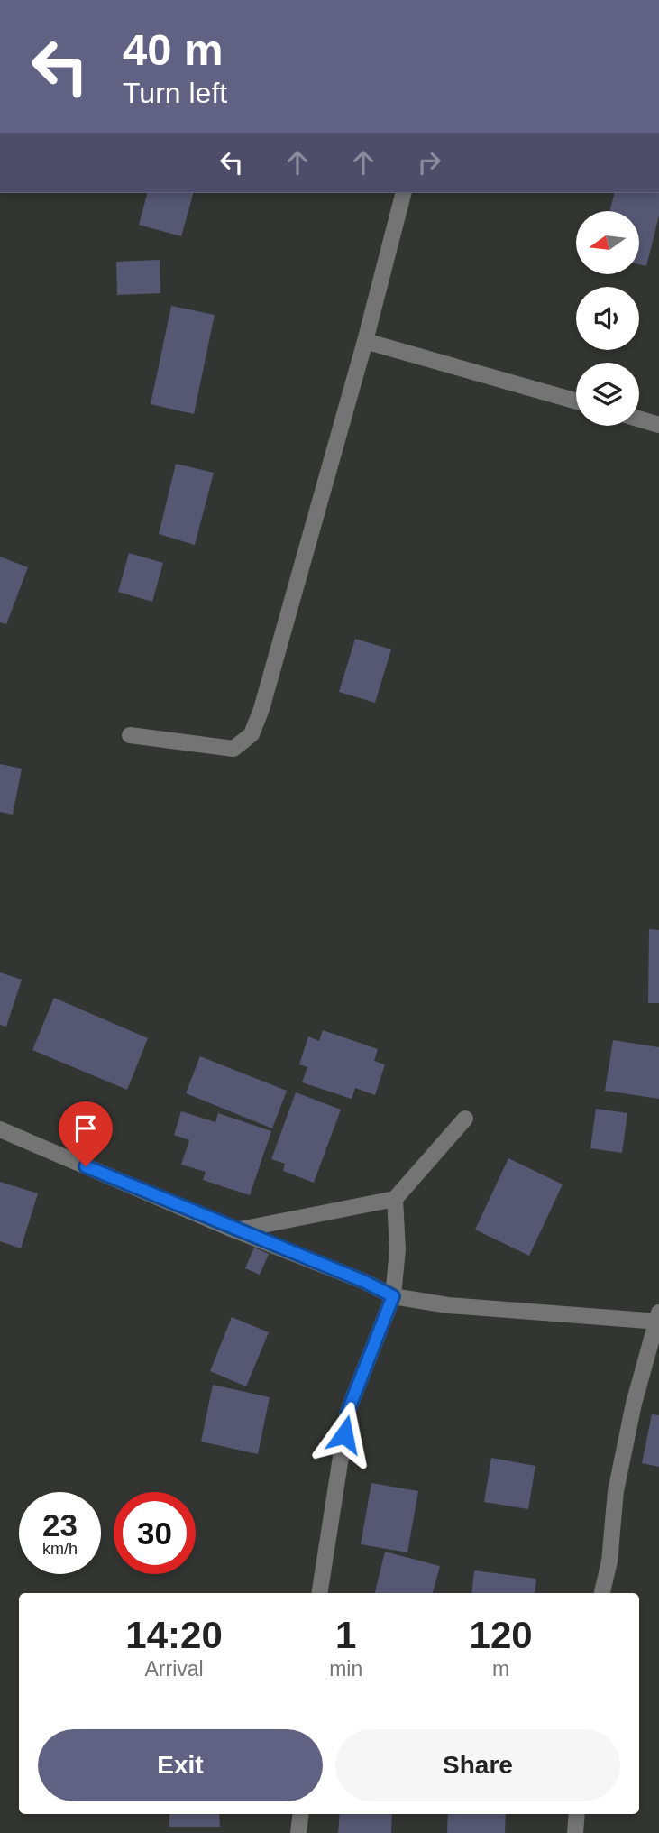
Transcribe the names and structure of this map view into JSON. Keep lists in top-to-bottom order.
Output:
{
  "north": "left",
  "page": {
    "turn": ["40 m", "Turn left"],
    "speed": "23 km/h",
    "limit": "30",
    "eta": [
      "14:20",
      "Arrival",
      "1",
      "min",
      "120",
      "m"
    ],
    "buttons": ["Exit", "Share"]
  }
}
